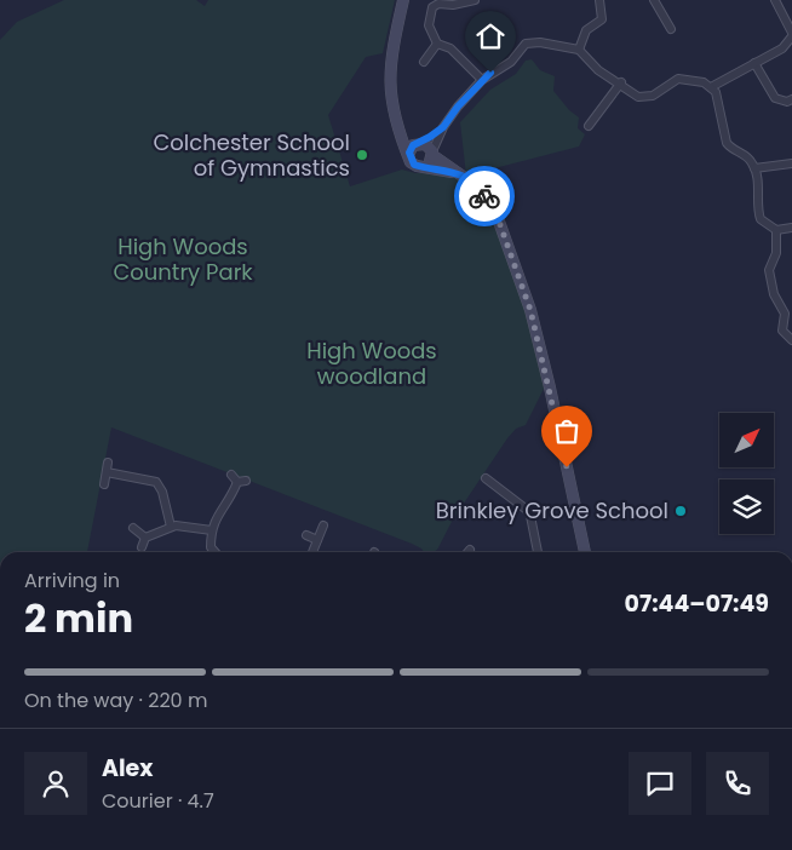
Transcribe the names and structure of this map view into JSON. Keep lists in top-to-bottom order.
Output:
{
  "parks": ["High Woods Country Park", "High Woods woodland"],
  "places": ["Colchester School of Gymnastics", "Brinkley Grove School"],
  "north": "top right",
  "page": {
    "heading": ["2 min", "Arriving in", "07:44–07:49"],
    "panel": ["Alex", "Courier · 4.7"],
    "bar": "On the way · 220 m"
  }
}
